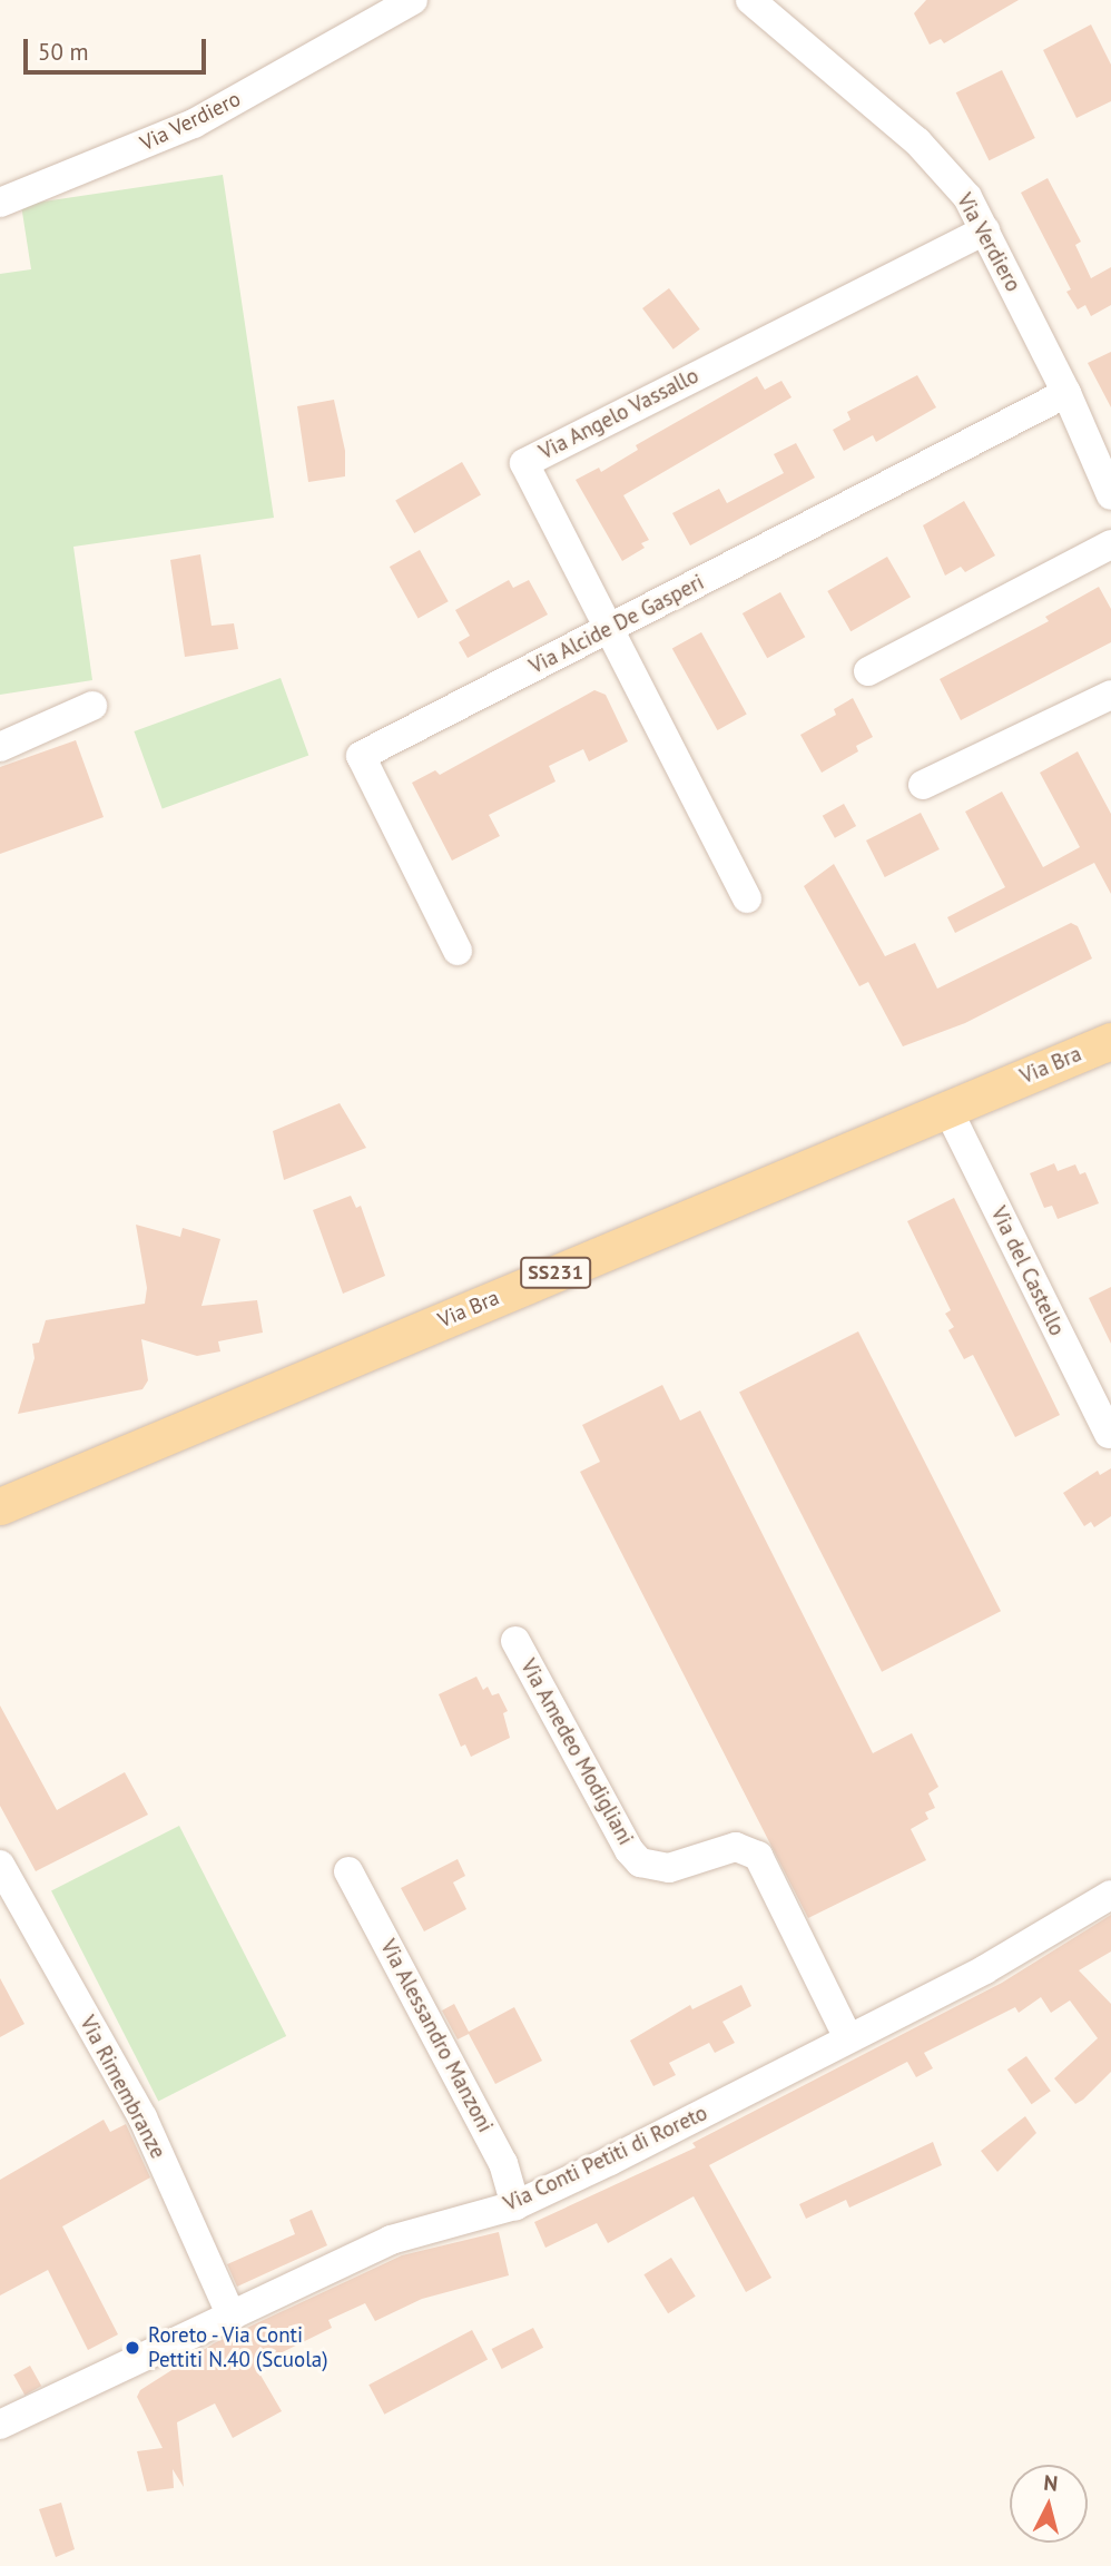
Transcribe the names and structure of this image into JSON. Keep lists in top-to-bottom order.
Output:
{
  "streets": {
    "main road": ["Via Bra", "SS231"],
    "street": [
      "Via Verdiero",
      "Via Angelo Vassallo",
      "Via Alcide De Gasperi",
      "Via del Castello",
      "Via Amedeo Modigliani",
      "Via Alessandro Manzoni",
      "Via Rimembranze",
      "Via Conti Petiti di Roreto"
    ]
  },
  "crossings": [
    ["Via Verdiero", "Via Angelo Vassallo"],
    ["Via Verdiero", "Via Alcide De Gasperi"],
    ["Via Angelo Vassallo", "Via Alcide De Gasperi"],
    ["Via Bra", "Via del Castello"],
    ["Via Amedeo Modigliani", "Via Conti Petiti di Roreto"],
    ["Via Alessandro Manzoni", "Via Conti Petiti di Roreto"],
    ["Via Rimembranze", "Via Conti Petiti di Roreto"]
  ],
  "places": ["Roreto - Via Conti Pettiti N.40 (Scuola)"],
  "scale_bar": "50 m",
  "north": "top"
}
